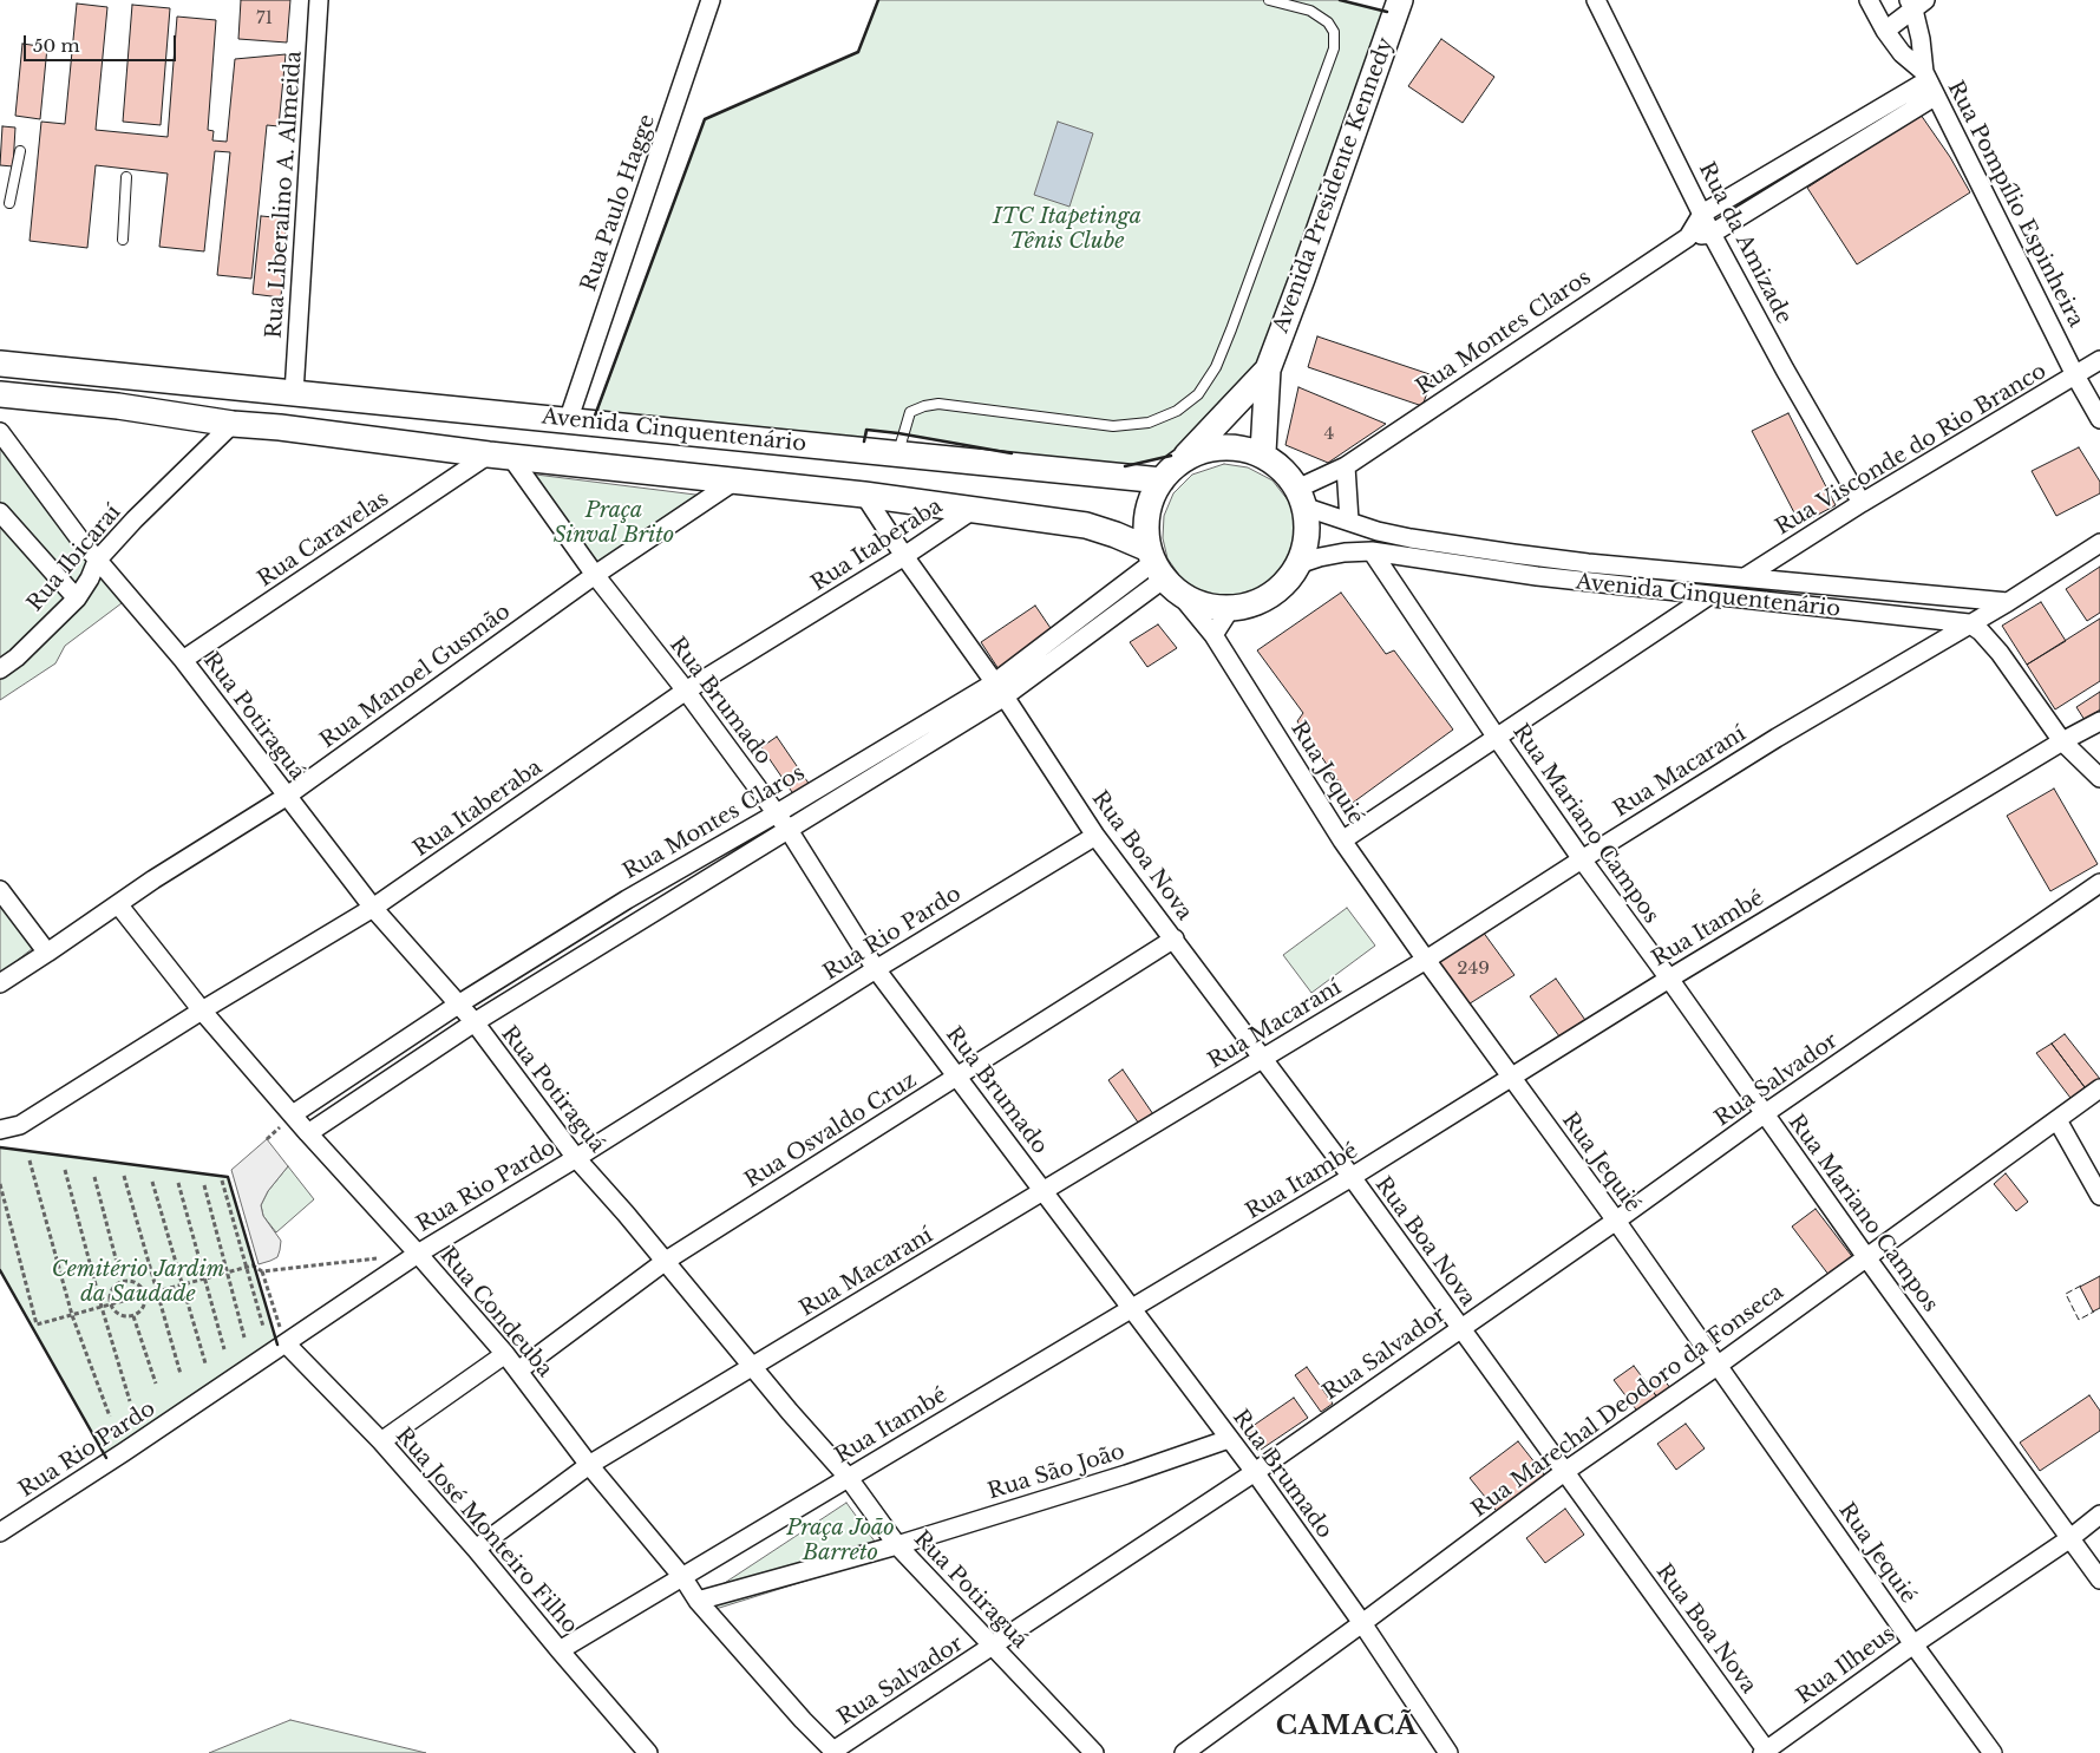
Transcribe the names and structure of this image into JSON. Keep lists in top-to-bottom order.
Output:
{
  "streets": {
    "main road": ["Avenida Presidente Kennedy", "Avenida Cinquentenário"],
    "street": [
      "Rua Liberalino A. Almeida",
      "Rua Paulo Hagge",
      "Rua Pompílio Espinheira",
      "Rua da Amizade",
      "Rua Montes Claros",
      "Rua Visconde do Rio Branco",
      "Rua Caravelas",
      "Rua Itaberaba",
      "Rua Ibicaraí",
      "Rua Manoel Gusmão",
      "Rua Brumado",
      "Rua Potiraguá",
      "Rua Macaraní",
      "Rua Jequié",
      "Rua Mariano Campos",
      "Rua Boa Nova",
      "Rua Itambé",
      "Rua Rio Pardo",
      "Rua Salvador",
      "Rua Osvaldo Cruz",
      "Rua Condeuba",
      "Rua Marechal Deodoro da Fonseca",
      "Rua São João",
      "Rua José Monteiro Filho",
      "Rua Ilheus"
    ]
  },
  "crossings": [
    ["Avenida Presidente Kennedy", "Rua Montes Claros"],
    ["Avenida Presidente Kennedy", "Avenida Cinquentenário"],
    ["Avenida Presidente Kennedy", "Rua Jequié"],
    ["Rua Liberalino A. Almeida", "Avenida Cinquentenário"],
    ["Rua Paulo Hagge", "Avenida Cinquentenário"],
    ["Rua Pompílio Espinheira", "Rua Montes Claros"],
    ["Rua Pompílio Espinheira", "Rua Visconde do Rio Branco"],
    ["Rua da Amizade", "Rua Montes Claros"],
    ["Rua da Amizade", "Rua Visconde do Rio Branco"],
    ["Rua Montes Claros", "Avenida Cinquentenário"],
    ["Rua Montes Claros", "Rua Brumado"],
    ["Rua Montes Claros", "Rua Potiraguá"],
    ["Rua Montes Claros", "Rua Jequié"],
    ["Rua Montes Claros", "Rua Boa Nova"],
    ["Rua Montes Claros", "Rua Condeuba"],
    ["Avenida Cinquentenário", "Rua Visconde do Rio Branco"],
    ["Avenida Cinquentenário", "Rua Caravelas"],
    ["Avenida Cinquentenário", "Rua Itaberaba"],
    ["Avenida Cinquentenário", "Rua Ibicaraí"],
    ["Avenida Cinquentenário", "Rua Manoel Gusmão"],
    ["Avenida Cinquentenário", "Rua Brumado"],
    ["Avenida Cinquentenário", "Rua Macaraní"],
    ["Avenida Cinquentenário", "Rua Jequié"],
    ["Avenida Cinquentenário", "Rua Mariano Campos"],
    ["Avenida Cinquentenário", "Rua Boa Nova"],
    ["Rua Caravelas", "Rua Brumado"],
    ["Rua Caravelas", "Rua Potiraguá"],
    ["Rua Itaberaba", "Rua Brumado"],
    ["Rua Itaberaba", "Rua Potiraguá"],
    ["Rua Itaberaba", "Rua Boa Nova"],
    ["Rua Itaberaba", "Rua Condeuba"],
    ["Rua Ibicaraí", "Rua Potiraguá"],
    ["Rua Manoel Gusmão", "Rua Brumado"],
    ["Rua Manoel Gusmão", "Rua Potiraguá"],
    ["Rua Manoel Gusmão", "Rua Condeuba"],
    ["Rua Brumado", "Rua Macaraní"],
    ["Rua Brumado", "Rua Itambé"],
    ["Rua Brumado", "Rua Rio Pardo"],
    ["Rua Brumado", "Rua Salvador"],
    ["Rua Brumado", "Rua Osvaldo Cruz"],
    ["Rua Brumado", "Rua Marechal Deodoro da Fonseca"],
    ["Rua Brumado", "Rua São João"],
    ["Rua Potiraguá", "Rua Macaraní"],
    ["Rua Potiraguá", "Rua Itambé"],
    ["Rua Potiraguá", "Rua Rio Pardo"],
    ["Rua Potiraguá", "Rua Salvador"],
    ["Rua Potiraguá", "Rua Osvaldo Cruz"],
    ["Rua Potiraguá", "Rua São João"],
    ["Rua Macaraní", "Rua Jequié"],
    ["Rua Macaraní", "Rua Mariano Campos"],
    ["Rua Macaraní", "Rua Boa Nova"],
    ["Rua Macaraní", "Rua Condeuba"],
    ["Rua Macaraní", "Rua José Monteiro Filho"],
    ["Rua Jequié", "Rua Itambé"],
    ["Rua Jequié", "Rua Salvador"],
    ["Rua Jequié", "Rua Marechal Deodoro da Fonseca"],
    ["Rua Jequié", "Rua Ilheus"],
    ["Rua Mariano Campos", "Rua Itambé"],
    ["Rua Mariano Campos", "Rua Salvador"],
    ["Rua Mariano Campos", "Rua Marechal Deodoro da Fonseca"],
    ["Rua Mariano Campos", "Rua Ilheus"],
    ["Rua Boa Nova", "Rua Itambé"],
    ["Rua Boa Nova", "Rua Rio Pardo"],
    ["Rua Boa Nova", "Rua Salvador"],
    ["Rua Boa Nova", "Rua Osvaldo Cruz"],
    ["Rua Boa Nova", "Rua Marechal Deodoro da Fonseca"],
    ["Rua Boa Nova", "Rua Ilheus"],
    ["Rua Itambé", "Rua Condeuba"],
    ["Rua Itambé", "Rua José Monteiro Filho"],
    ["Rua Rio Pardo", "Rua Condeuba"],
    ["Rua Rio Pardo", "Rua José Monteiro Filho"],
    ["Rua Salvador", "Rua Condeuba"],
    ["Rua Osvaldo Cruz", "Rua Condeuba"]
  ],
  "districts": ["CAMACÃ"],
  "parks": [
    "ITC Itapetinga Tênis Clube",
    "Praça Sinval Brito",
    "Cemitério Jardim da Saudade",
    "Praça João Barreto"
  ],
  "house_numbers": ["71", "4", "249"],
  "scale_bar": "50 m"
}
